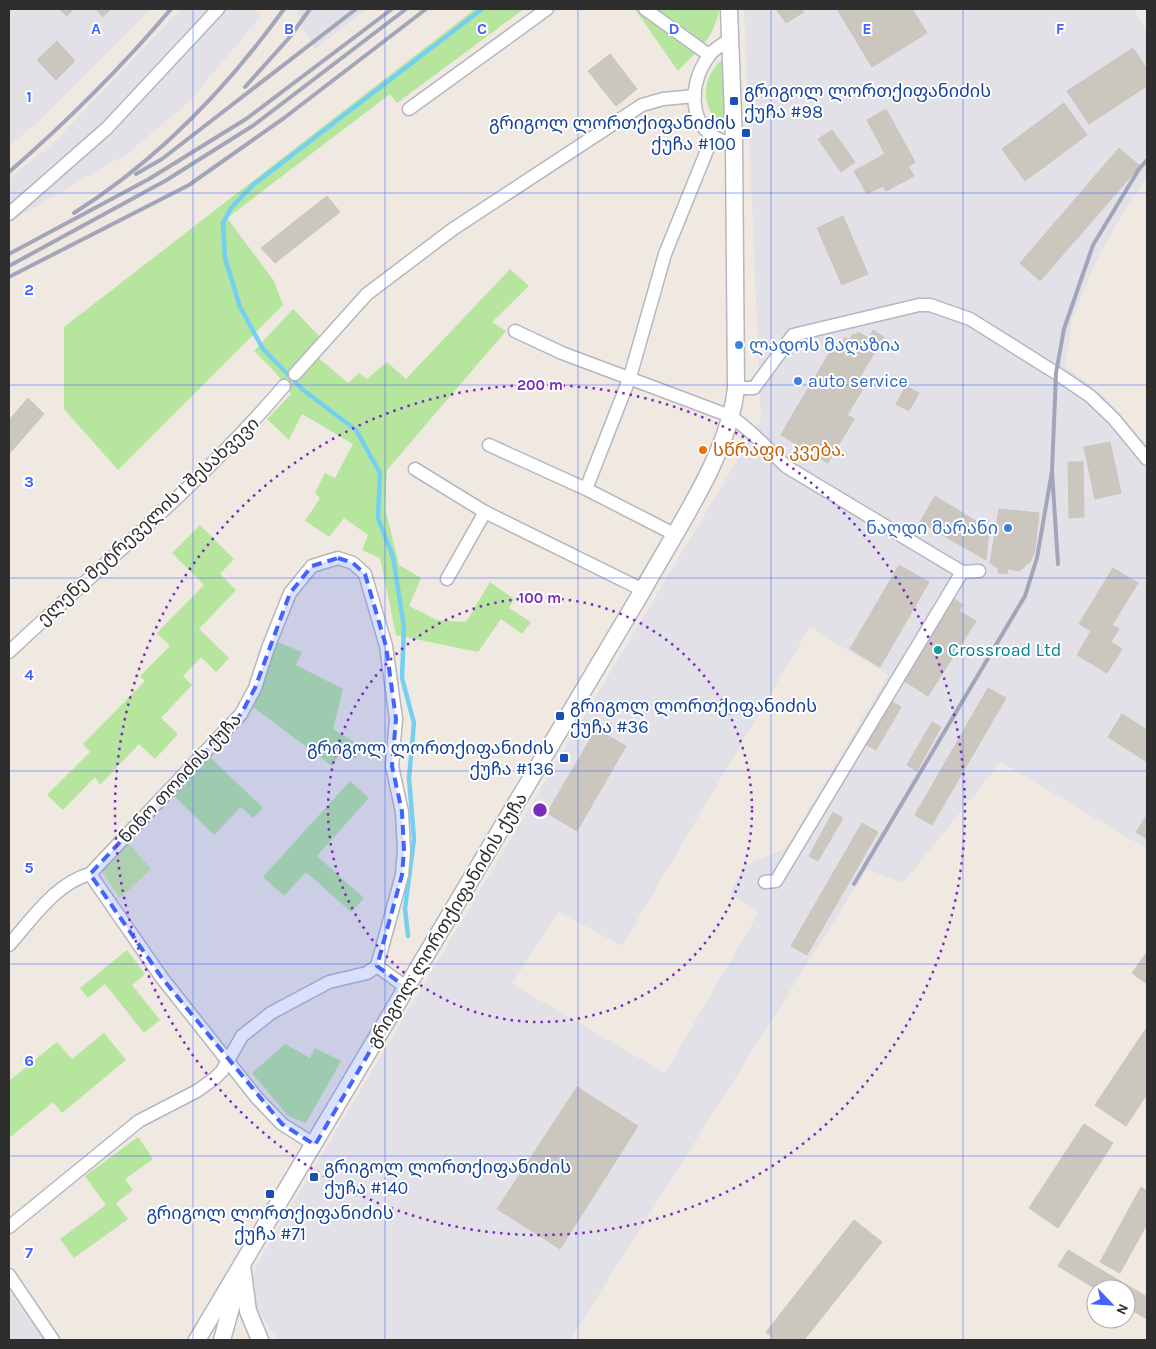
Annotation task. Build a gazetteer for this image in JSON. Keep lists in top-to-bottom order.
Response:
{
  "streets": {
    "street": ["ელენე მეტრეველის I შესახვევი", "ნინო თოიძის ქუჩა", "გრიგოლ ლორთქიფანიძის ქუჩა"]
  },
  "places": {
    "transit": [
      "გრიგოლ ლორთქიფანიძის ქუჩა #98",
      "გრიგოლ ლორთქიფანიძის ქუჩა #100",
      "გრიგოლ ლორთქიფანიძის ქუჩა #36",
      "გრიგოლ ლორთქიფანიძის ქუჩა #136",
      "გრიგოლ ლორთქიფანიძის ქუჩა #140",
      "გრიგოლ ლორთქიფანიძის ქუჩა #71"
    ],
    "other": [
      "ლადოს მაღაზია",
      "auto service",
      "სწრაფი კვება.",
      "ნაღდი მარანი",
      "Crossroad Ltd"
    ]
  },
  "north": "bottom right",
  "grid": {
    "columns": [
      "A",
      "B",
      "C",
      "D",
      "E",
      "F"
    ],
    "rows": [
      "1",
      "2",
      "3",
      "4",
      "5",
      "6",
      "7"
    ]
  },
  "rings": ["200 m", "100 m"]
}
